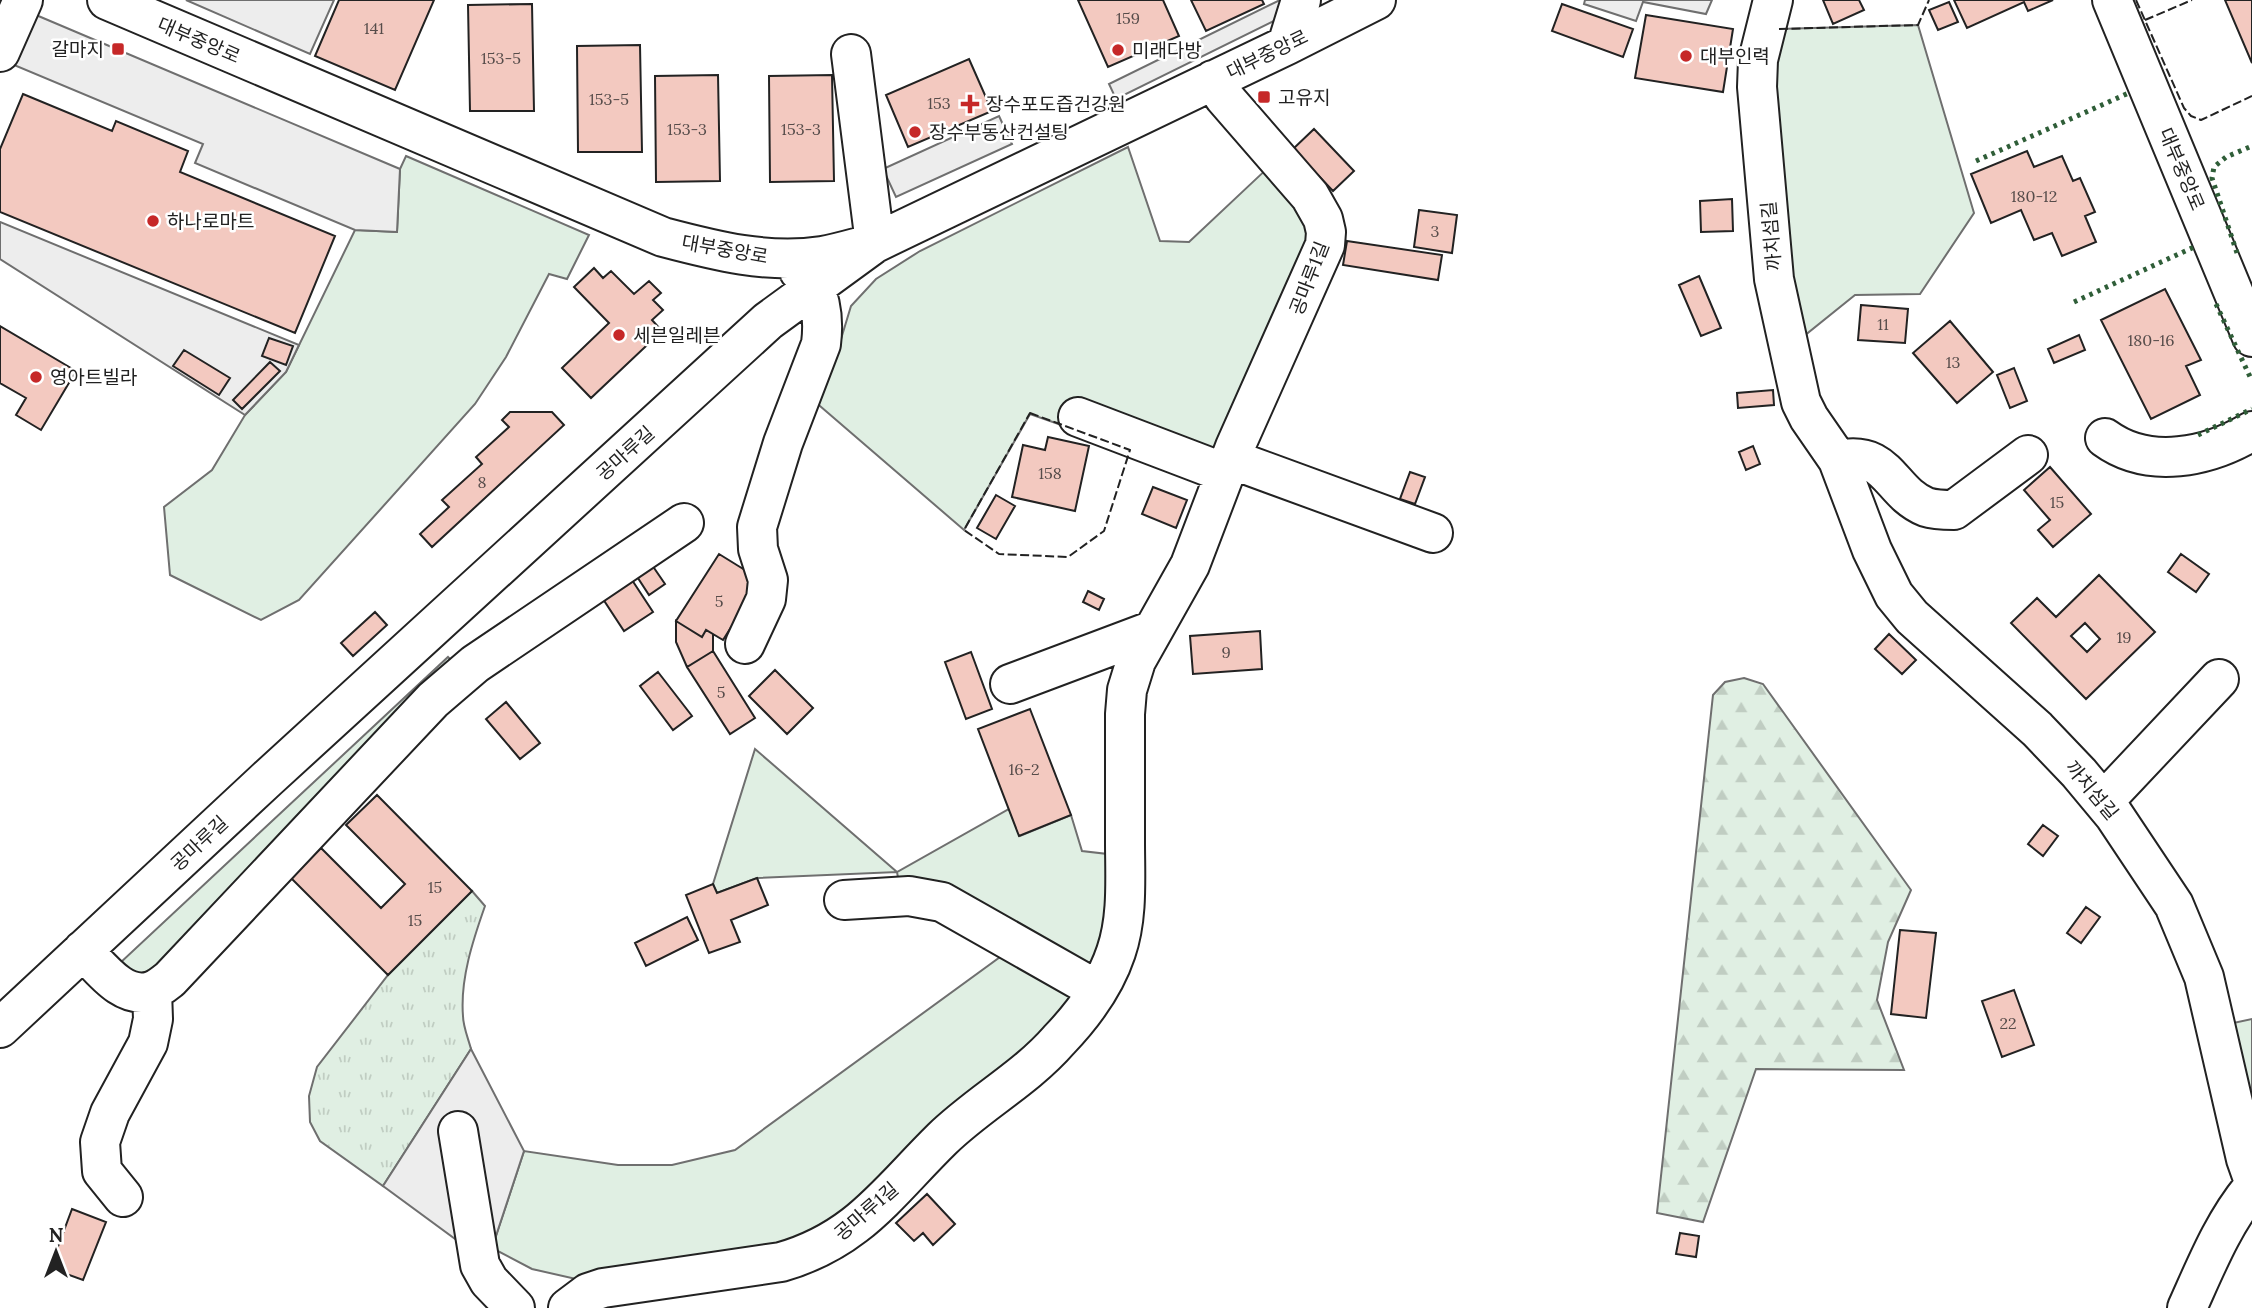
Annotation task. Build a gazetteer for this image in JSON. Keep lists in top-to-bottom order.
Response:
{
  "streets": {
    "street": [
      "대부중앙로",
      "까치섬길",
      "공마루1길",
      "공마루길"
    ]
  },
  "crossings": [
    ["대부중앙로", "공마루1길"],
    ["대부중앙로", "공마루길"]
  ],
  "places": {
    "transit": ["갈마지", "고유지"],
    "other": [
      "미래다방",
      "대부인력",
      "장수부동산컨설팅",
      "하나로마트",
      "세븐일레븐",
      "영아트빌라"
    ],
    "health": ["장수포도즙건강원"]
  },
  "house_numbers": [
    "159",
    "141",
    "153-5",
    "153-5",
    "153",
    "153-3",
    "153-3",
    "180-12",
    "3",
    "11",
    "180-16",
    "13",
    "158",
    "8",
    "15",
    "5",
    "19",
    "9",
    "5",
    "16-2",
    "15",
    "15",
    "22"
  ],
  "north": "top"
}
